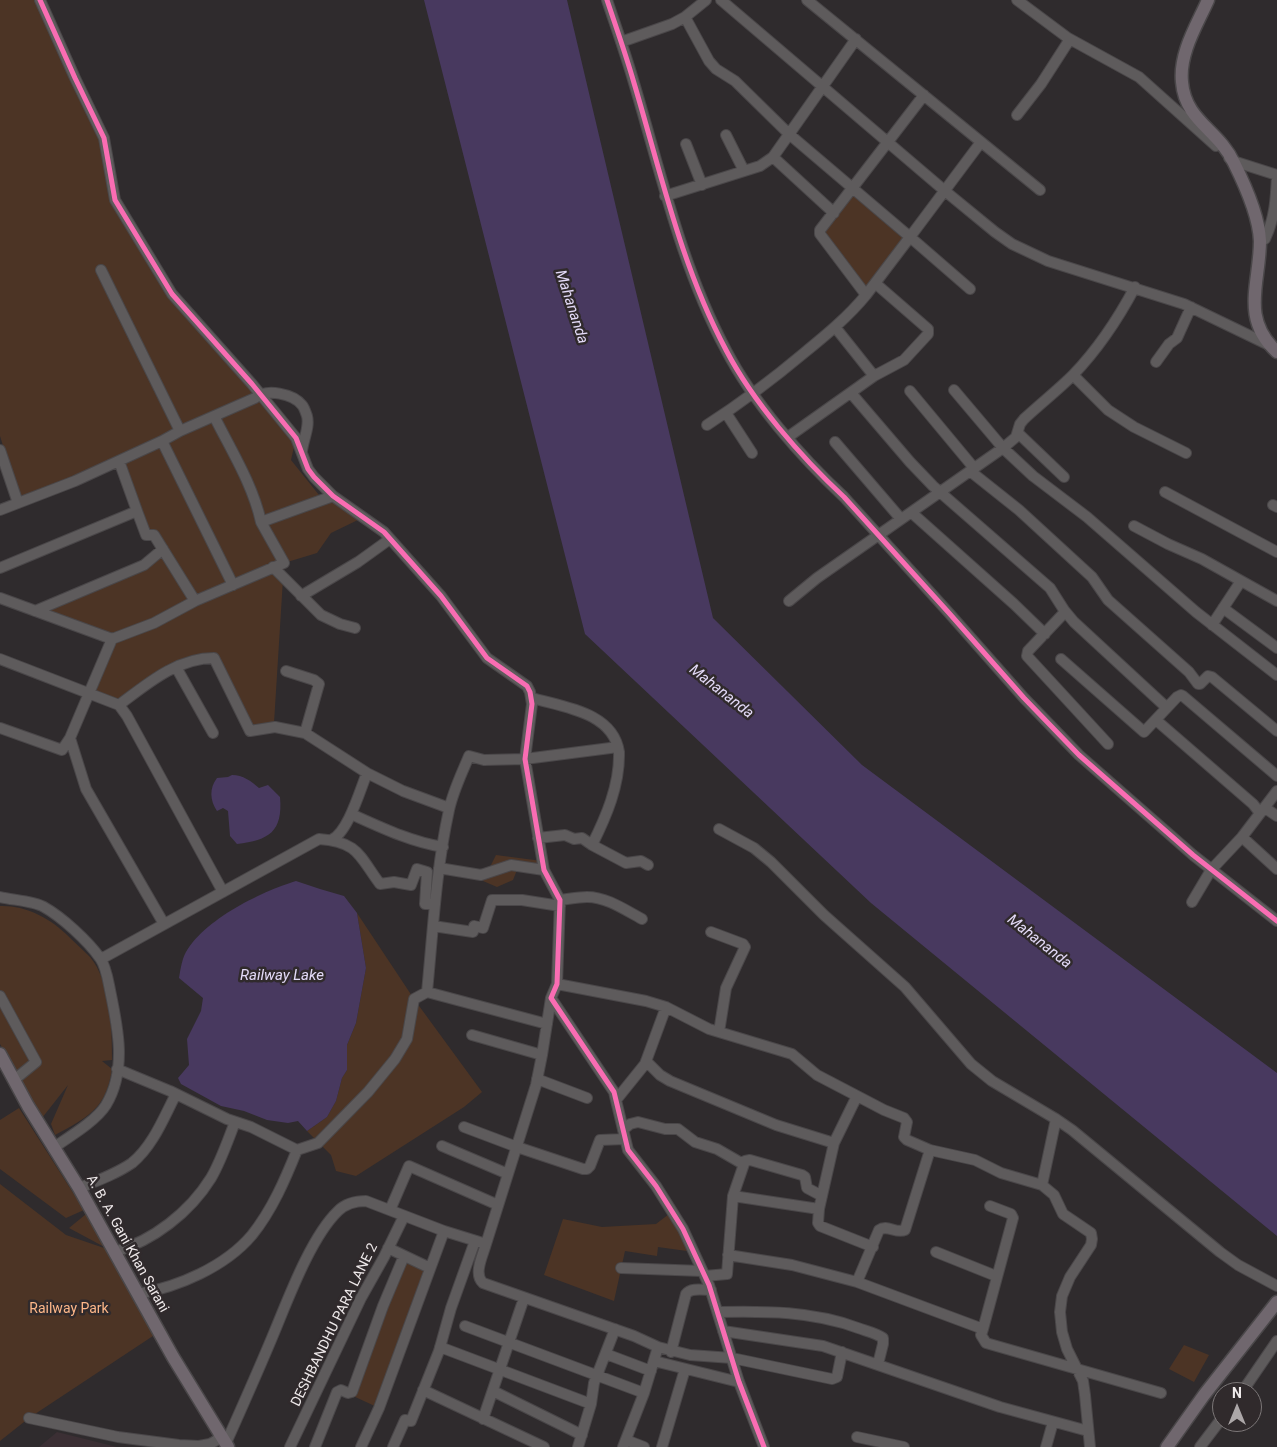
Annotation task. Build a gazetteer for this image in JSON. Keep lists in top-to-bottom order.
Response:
{
  "streets": {
    "main road": ["A. B. A. Gani Khan Sarani"],
    "street": ["DESHBANDHU PARA LANE 2"]
  },
  "water": ["Mahananda", "Railway Lake"],
  "parks": ["Railway Park"],
  "north": "top"
}
